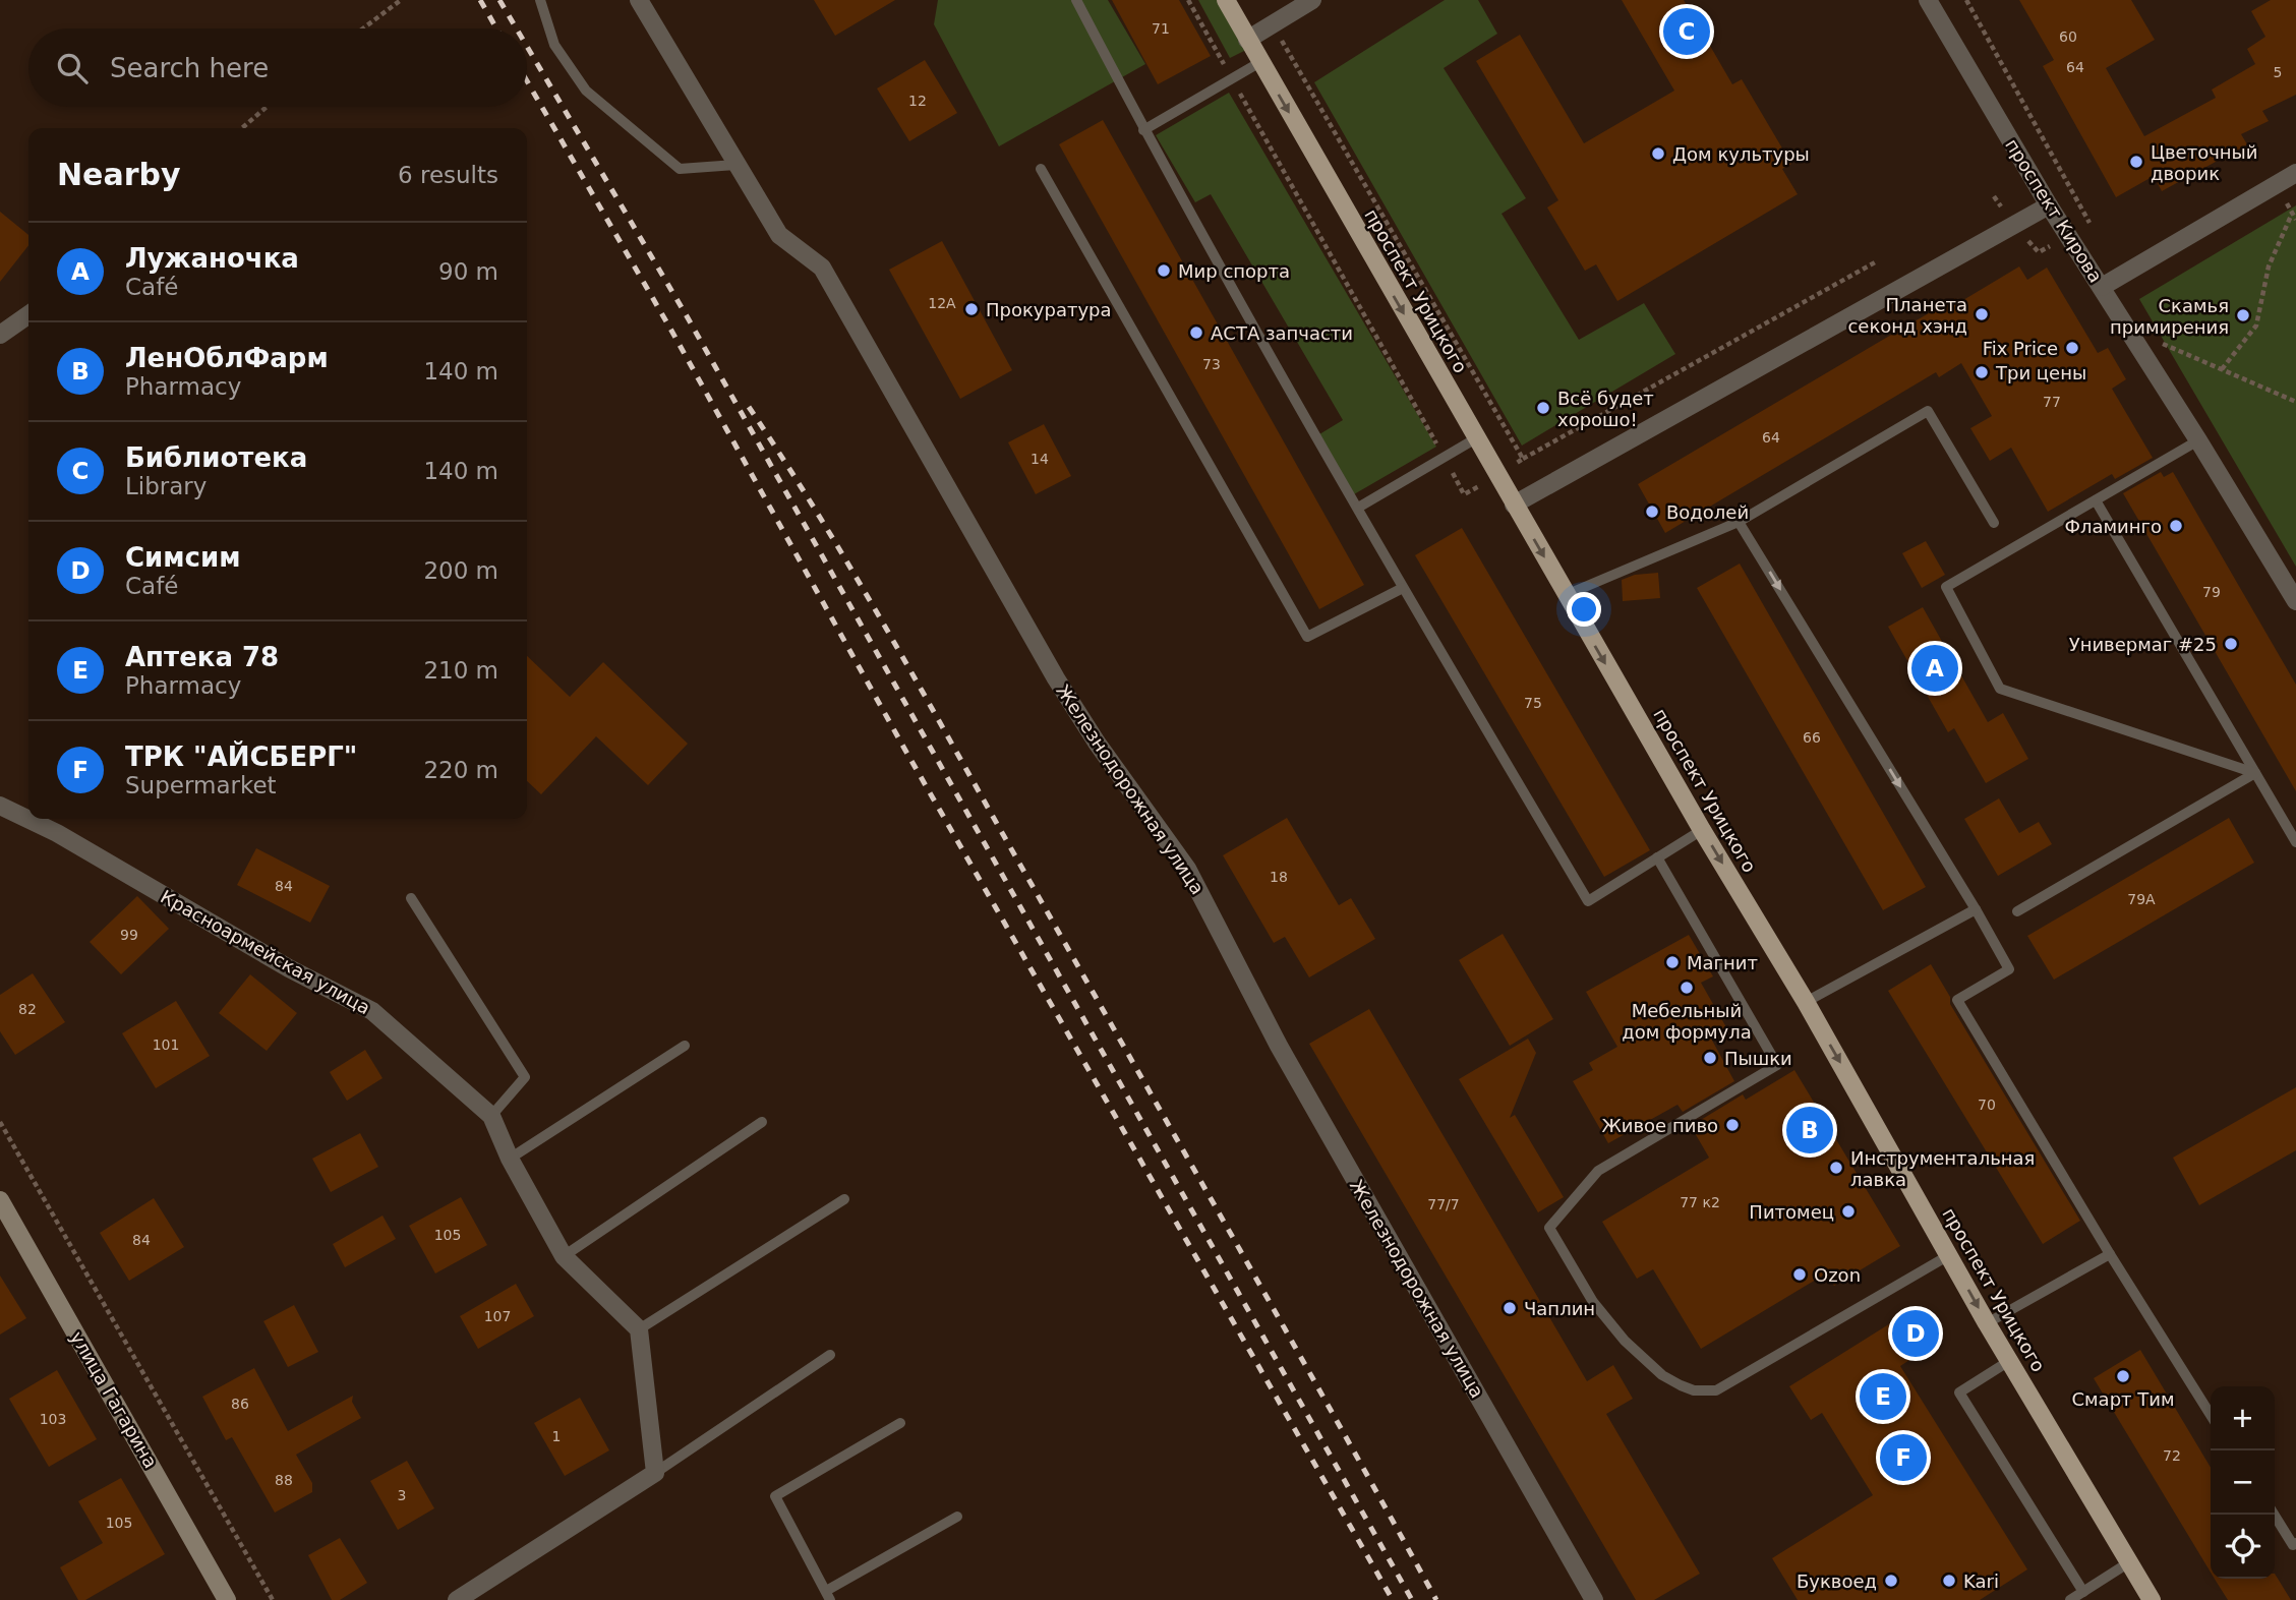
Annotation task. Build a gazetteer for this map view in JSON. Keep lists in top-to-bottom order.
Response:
{
  "streets": {
    "main road": ["проспект Урицкого"],
    "street": [
      "проспект Кирова",
      "Железнодорожная улица",
      "Красноармейская улица",
      "улица Гагарина"
    ]
  },
  "one_way": ["проспект Урицкого"],
  "places": [
    "Дом культуры",
    "Цветочный дворик",
    "Мир спорта",
    "Прокуратура",
    "Планета секонд хэнд",
    "Скамья примирения",
    "АСТА запчасти",
    "Fix Price",
    "Три цены",
    "Всё будет хорошо!",
    "Водолей",
    "Фламинго",
    "Универмаг #25",
    "Магнит",
    "Мебельный дом формула",
    "Пышки",
    "Живое пиво",
    "Инструментальная лавка",
    "Питомец",
    "Ozon",
    "Чаплин",
    "Смарт Тим",
    "Буквоед",
    "Kari"
  ],
  "house_numbers": [
    "71",
    "60",
    "64",
    "5",
    "12",
    "12А",
    "73",
    "77",
    "64",
    "14",
    "79",
    "75",
    "66",
    "18",
    "84",
    "79А",
    "99",
    "82",
    "101",
    "70",
    "77 к2",
    "77/7",
    "105",
    "84",
    "107",
    "86",
    "103",
    "1",
    "72",
    "88",
    "3",
    "105"
  ],
  "page": {
    "pins": [
      "C",
      "A",
      "B",
      "D",
      "E",
      "F"
    ],
    "search": "Search here",
    "heading": ["Nearby", "6 results"],
    "list": [
      {
        "mark": "A",
        "name": "Лужаночка",
        "note": "Café",
        "value": "90 m"
      },
      {
        "mark": "B",
        "name": "ЛенОблФарм",
        "note": "Pharmacy",
        "value": "140 m"
      },
      {
        "mark": "C",
        "name": "Библиотека",
        "note": "Library",
        "value": "140 m"
      },
      {
        "mark": "D",
        "name": "Симсим",
        "note": "Café",
        "value": "200 m"
      },
      {
        "mark": "E",
        "name": "Аптека 78",
        "note": "Pharmacy",
        "value": "210 m"
      },
      {
        "mark": "F",
        "name": "ТРК \"АЙСБЕРГ\"",
        "note": "Supermarket",
        "value": "220 m"
      }
    ],
    "map_buttons": ["+", "−"]
  }
}
